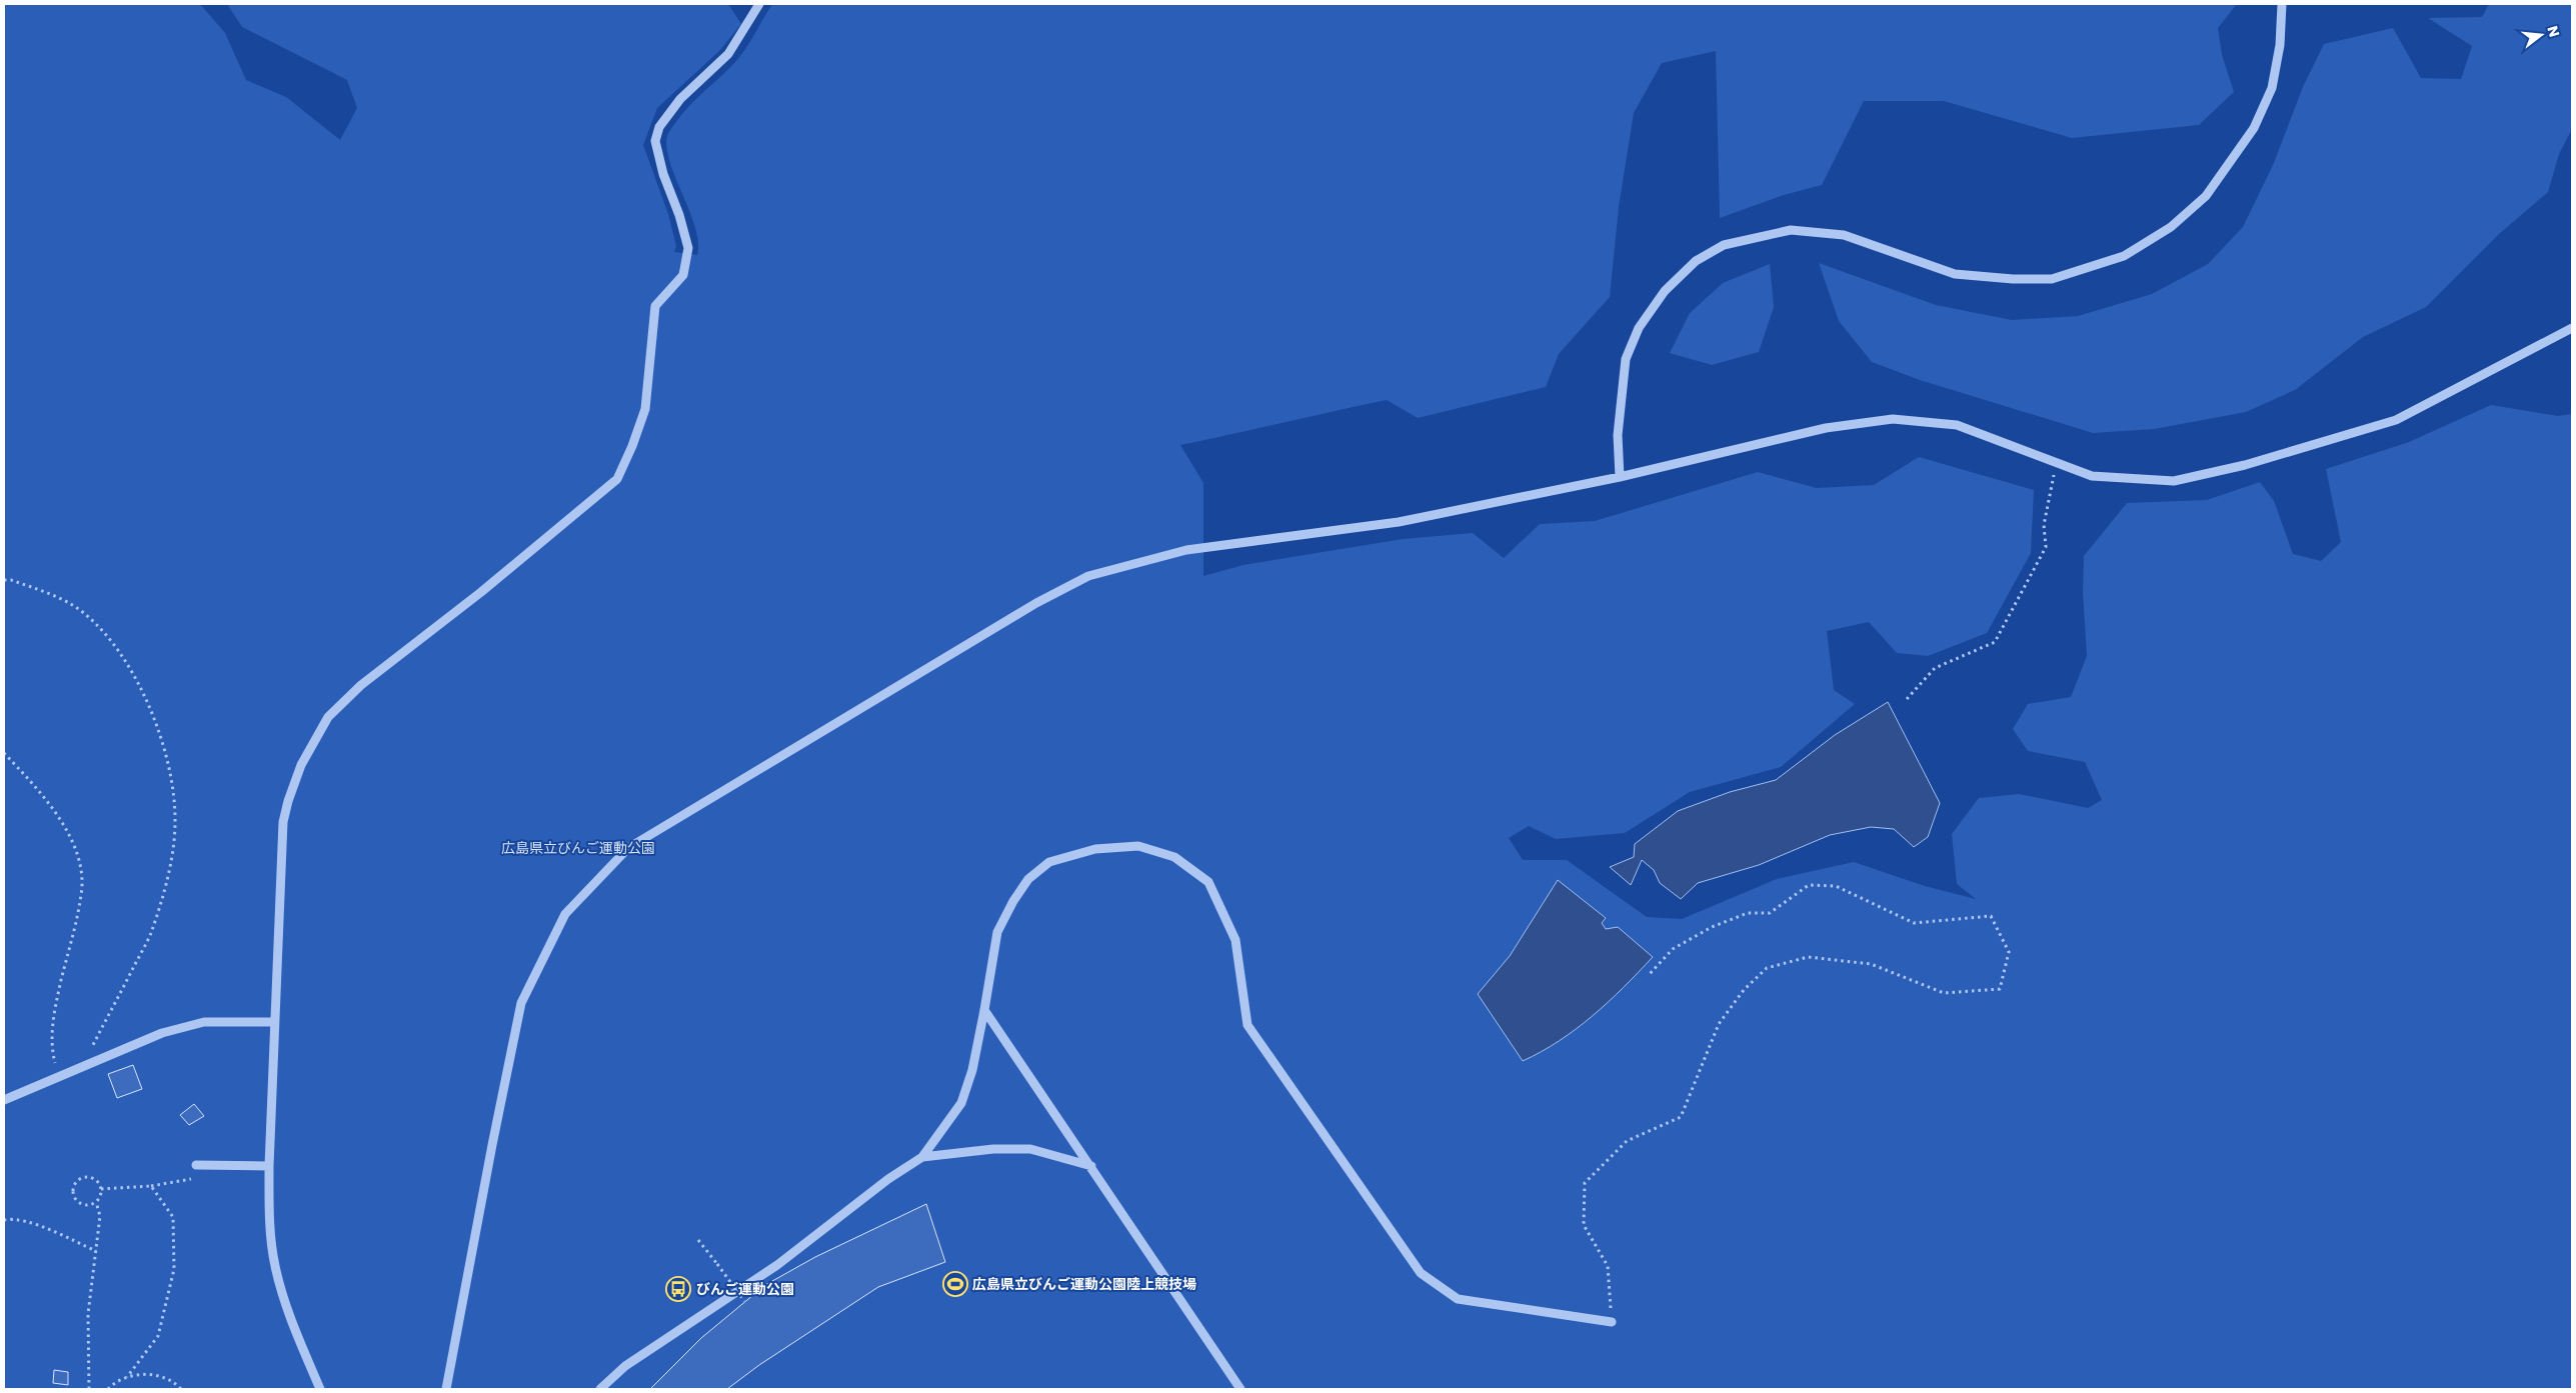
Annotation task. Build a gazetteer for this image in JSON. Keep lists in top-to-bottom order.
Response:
{
  "parks": ["広島県立びんご運動公園"],
  "places": {
    "sports": ["広島県立びんご運動公園陸上競技場"],
    "bus stop": ["びんご運動公園"]
  },
  "north": "right"
}
